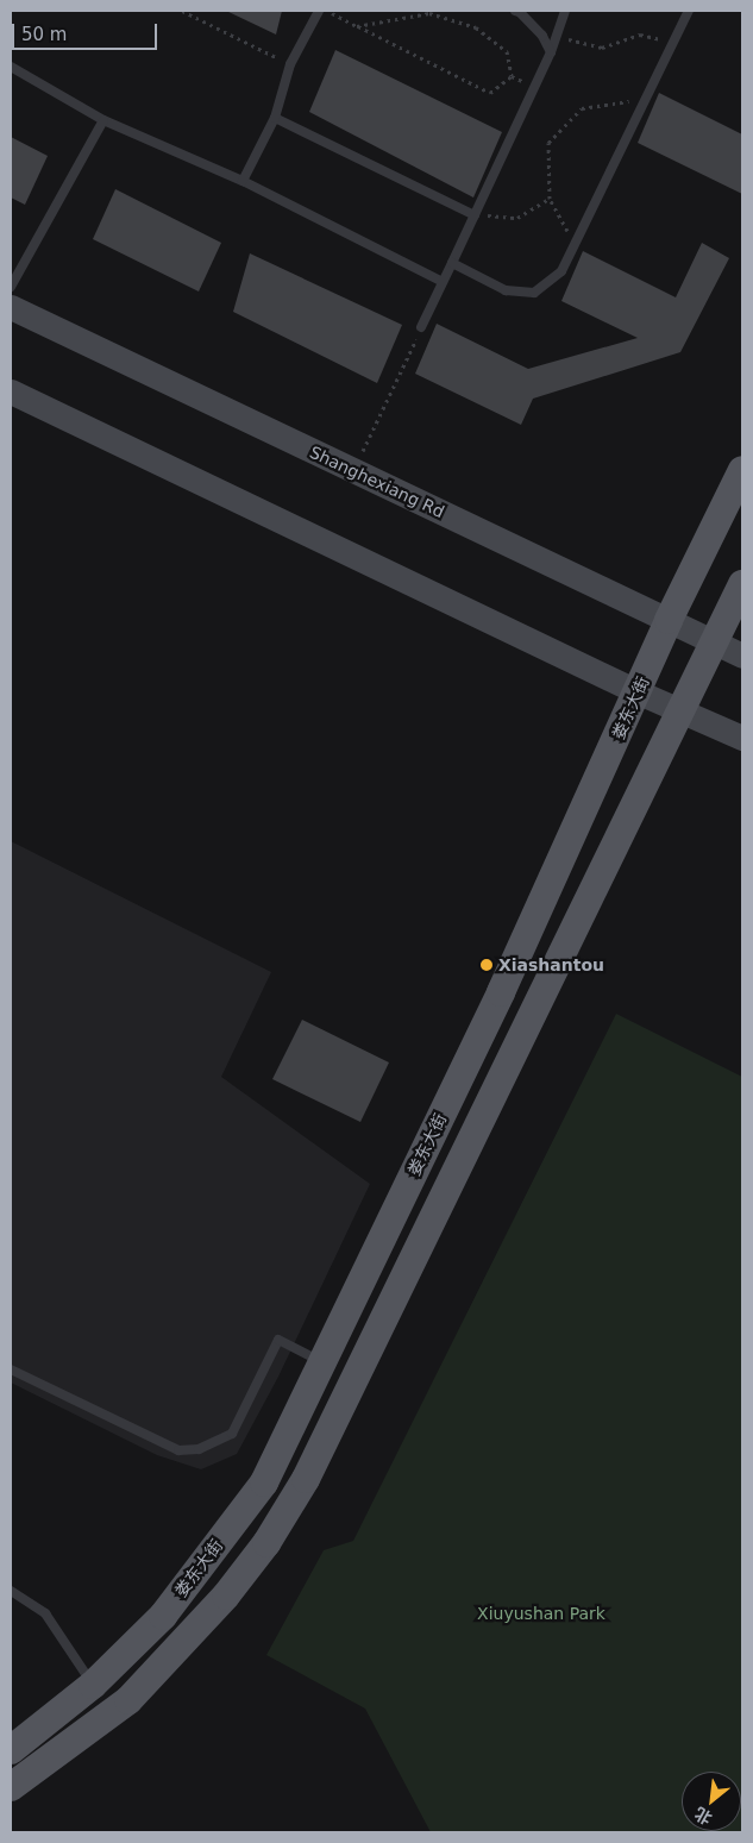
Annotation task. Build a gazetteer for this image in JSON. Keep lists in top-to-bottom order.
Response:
{
  "streets": {
    "main road": ["Shanghexiang Rd", "娄东大街"]
  },
  "crossings": [
    ["Shanghexiang Rd", "娄东大街"]
  ],
  "parks": ["Xiuyushan Park"],
  "places": ["Xiashantou"],
  "scale_bar": "50 m",
  "north": "bottom left"
}
